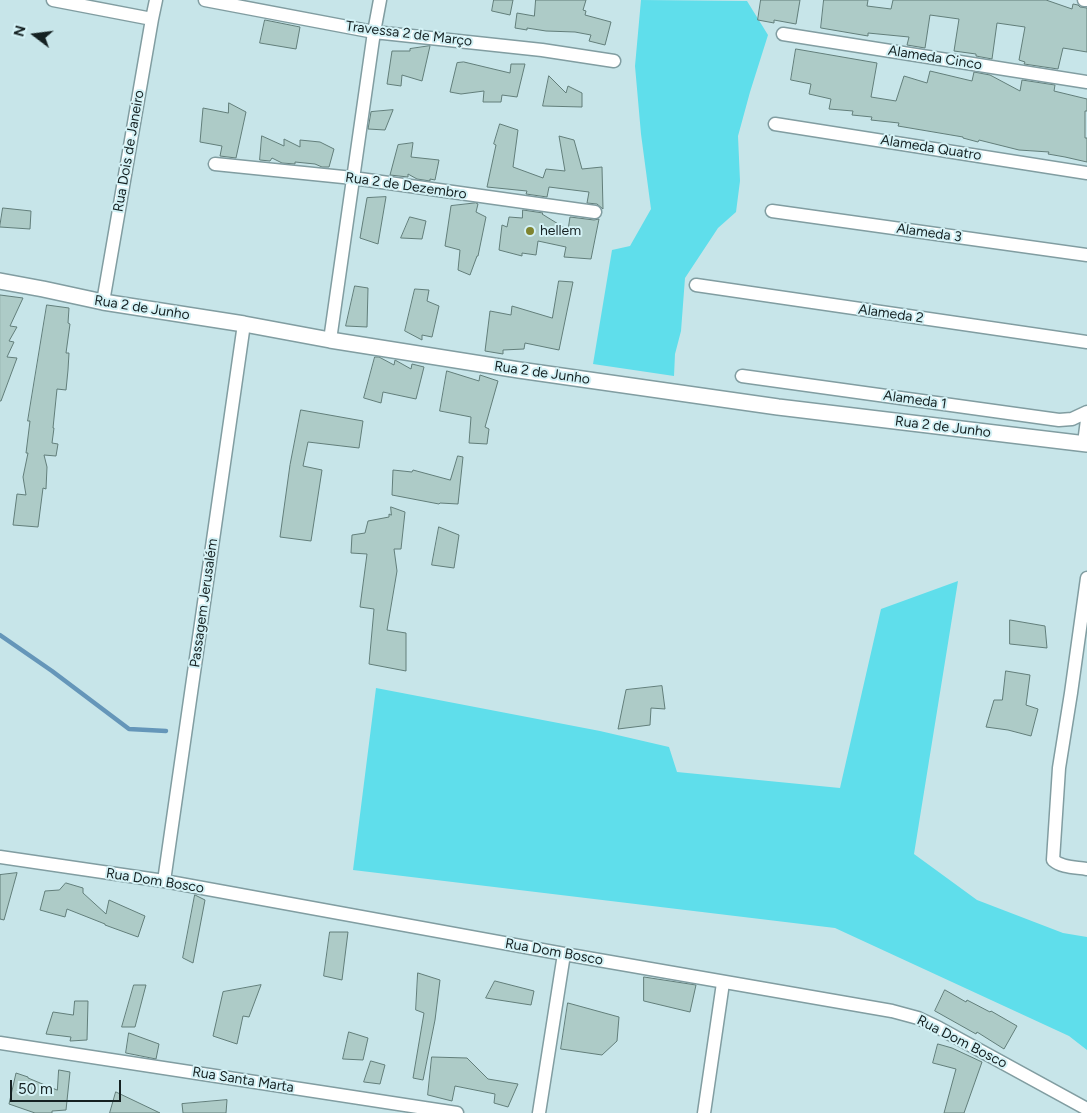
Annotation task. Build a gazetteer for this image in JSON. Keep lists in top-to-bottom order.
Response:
{
  "streets": {
    "street": [
      "Travessa 2 de Março",
      "Alameda Cinco",
      "Alameda Quatro",
      "Rua Dois de Janeiro",
      "Rua 2 de Dezembro",
      "Alameda 3",
      "Rua 2 de Junho",
      "Alameda 2",
      "Alameda 1",
      "Passagem Jerusalém",
      "Rua Dom Bosco",
      "Rua Santa Marta"
    ]
  },
  "crossings": [
    ["Rua Dois de Janeiro", "Rua 2 de Junho"],
    ["Rua 2 de Junho", "Passagem Jerusalém"],
    ["Passagem Jerusalém", "Rua Dom Bosco"]
  ],
  "places": ["hellem"],
  "scale_bar": "50 m",
  "north": "left"
}
